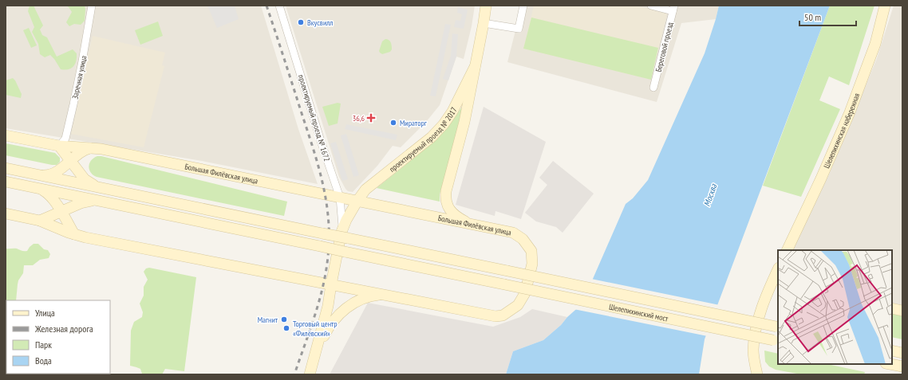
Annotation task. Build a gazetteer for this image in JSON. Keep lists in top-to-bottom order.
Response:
{
  "streets": {
    "street": [
      "Береговой проезд",
      "Заречная улица",
      "проектируемый проезд № 1672",
      "Шелепихинская набережная",
      "проектируемый проезд № 2017",
      "Большая Филёвская улица",
      "Шелепихинский мост"
    ]
  },
  "crossings": [
    ["Заречная улица", "Большая Филёвская улица"],
    ["проектируемый проезд № 1672", "проектируемый проезд № 2017"],
    ["проектируемый проезд № 1672", "Большая Филёвская улица"],
    ["проектируемый проезд № 1672", "Шелепихинский мост"],
    ["проектируемый проезд № 2017", "Большая Филёвская улица"],
    ["проектируемый проезд № 2017", "Шелепихинский мост"]
  ],
  "water": ["Москва"],
  "places": {
    "other": [
      "Вкусвилл",
      "Мираторг",
      "Магнит",
      "Торговый центр «Филёвский»"
    ],
    "health": ["36,6"]
  },
  "legend": [
    "Улица",
    "Железная дорога",
    "Парк",
    "Вода"
  ],
  "scale_bar": "50 m"
}
